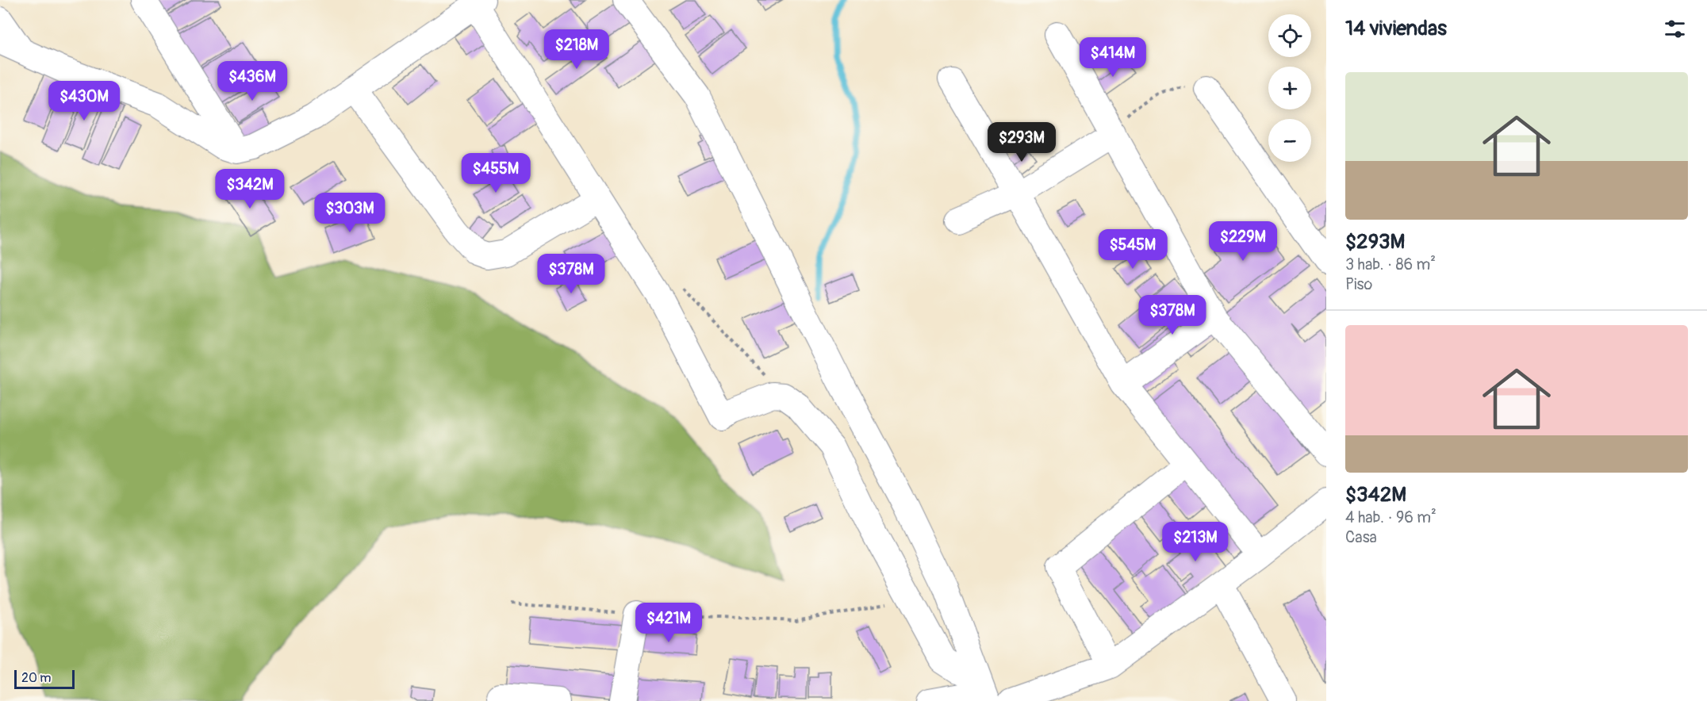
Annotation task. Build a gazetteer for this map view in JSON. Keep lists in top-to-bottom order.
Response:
{
  "scale_bar": "20 m",
  "page": {
    "heading": "14 viviendas",
    "map_buttons": ["+", "−"],
    "price": [
      "$218M",
      "$414M",
      "$436M",
      "$430M",
      "$293M",
      "$455M",
      "$342M",
      "$303M",
      "$229M",
      "$545M",
      "$378M",
      "$378M",
      "$213M",
      "$421M"
    ],
    "list": [
      {
        "name": "$293M",
        "note": "3 hab. · 86 m² · Piso"
      },
      {
        "name": "$342M",
        "note": "4 hab. · 96 m² · Casa"
      }
    ],
    "scale": "20 m"
  }
}
